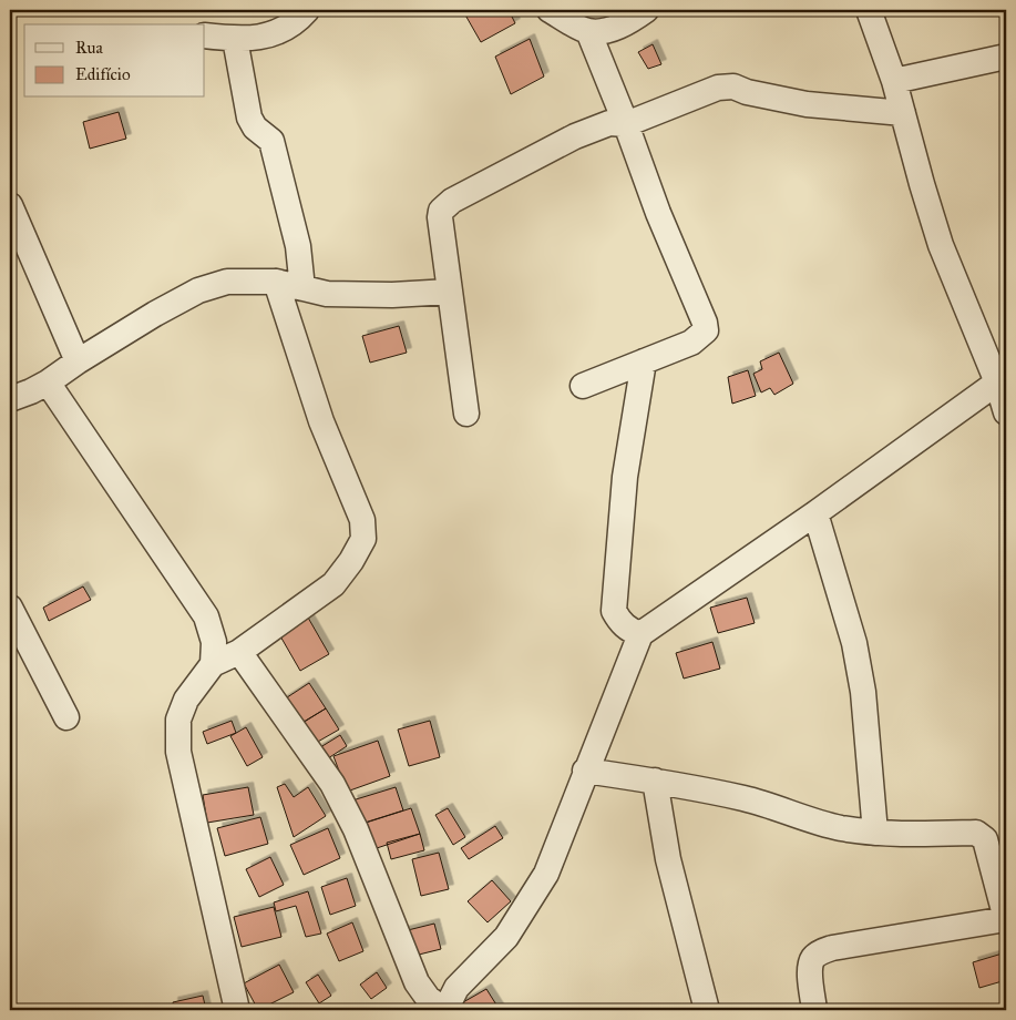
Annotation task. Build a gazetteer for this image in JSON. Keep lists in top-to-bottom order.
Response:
{
  "legend": ["Rua", "Edifício"]
}
